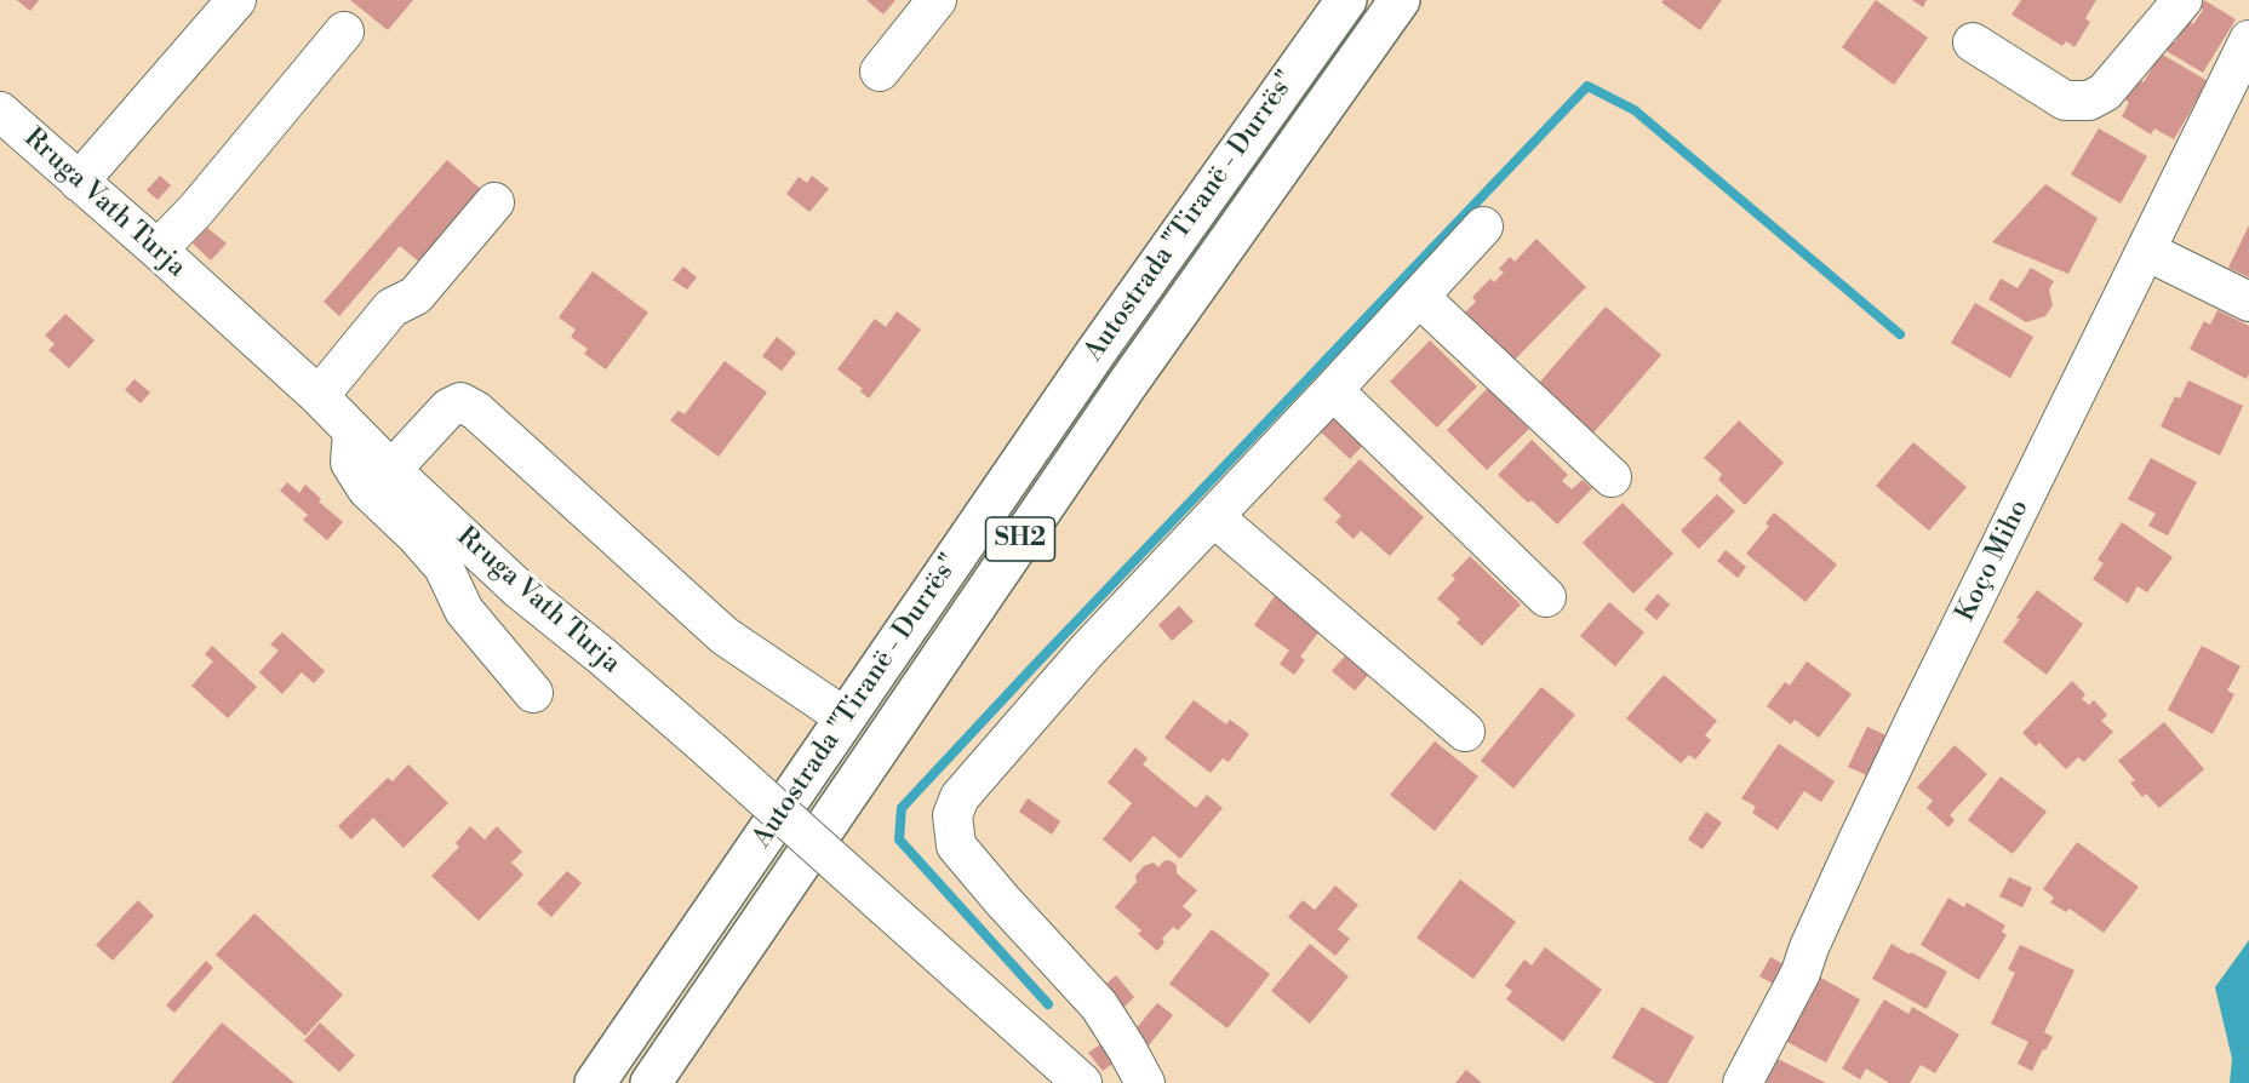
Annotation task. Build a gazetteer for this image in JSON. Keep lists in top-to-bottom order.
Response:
{
  "streets": {
    "highway": ["Autostrada \"Tiranë - Durrës\"", "SH2"],
    "street": ["Rruga Vath Turja", "Koço Miho"]
  }
}
